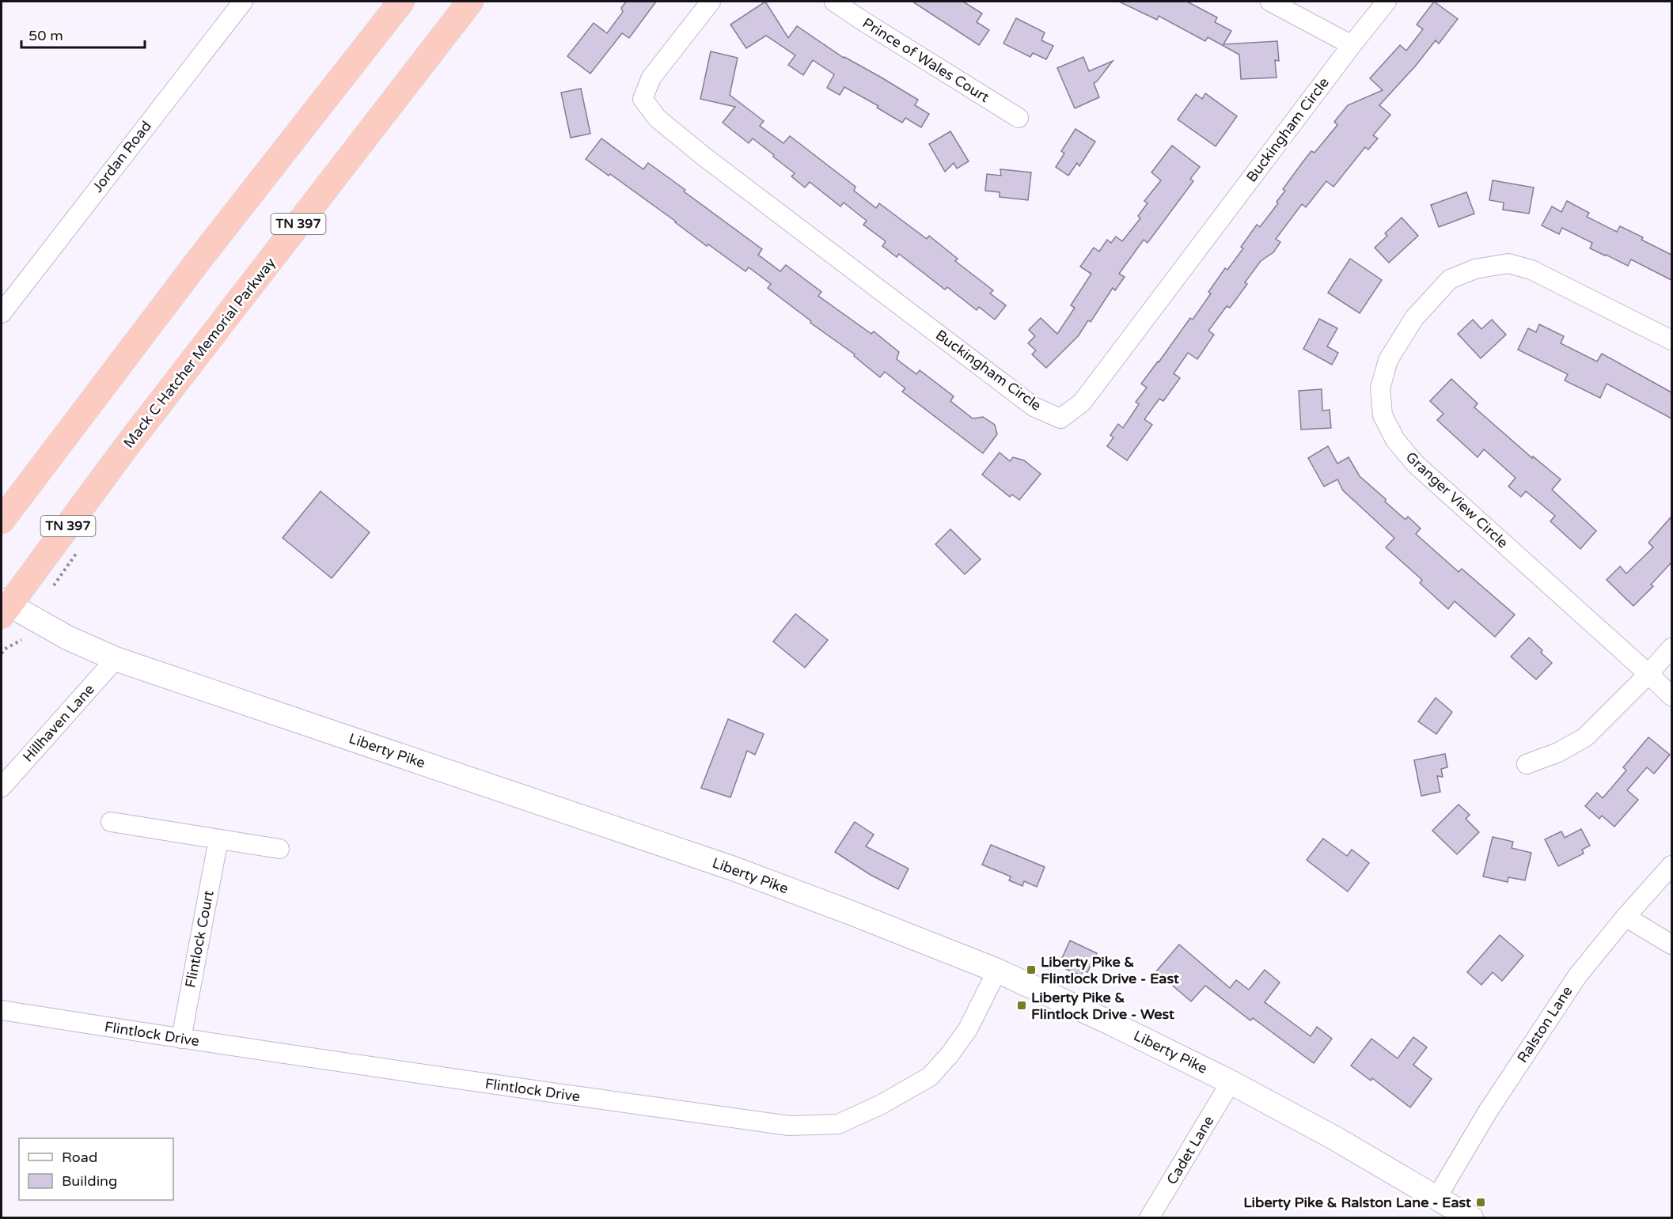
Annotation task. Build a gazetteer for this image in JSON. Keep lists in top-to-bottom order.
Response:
{
  "streets": {
    "highway": ["TN 397", "Mack C Hatcher Memorial Parkway"],
    "street": [
      "Prince of Wales Court",
      "Buckingham Circle",
      "Jordan Road",
      "Granger View Circle",
      "Hillhaven Lane",
      "Liberty Pike",
      "Flintlock Court",
      "Ralston Lane",
      "Flintlock Drive",
      "Cadet Lane"
    ]
  },
  "crossings": [
    ["Mack C Hatcher Memorial Parkway", "Liberty Pike"],
    ["Hillhaven Lane", "Liberty Pike"],
    ["Liberty Pike", "Ralston Lane"],
    ["Liberty Pike", "Flintlock Drive"],
    ["Liberty Pike", "Cadet Lane"],
    ["Flintlock Court", "Flintlock Drive"]
  ],
  "places": {
    "transit": ["Liberty Pike & Flintlock Drive - East", "Liberty Pike & Flintlock Drive - West", "Liberty Pike & Ralston Lane - East"]
  },
  "legend": ["Road", "Building"],
  "scale_bar": "50 m"
}
